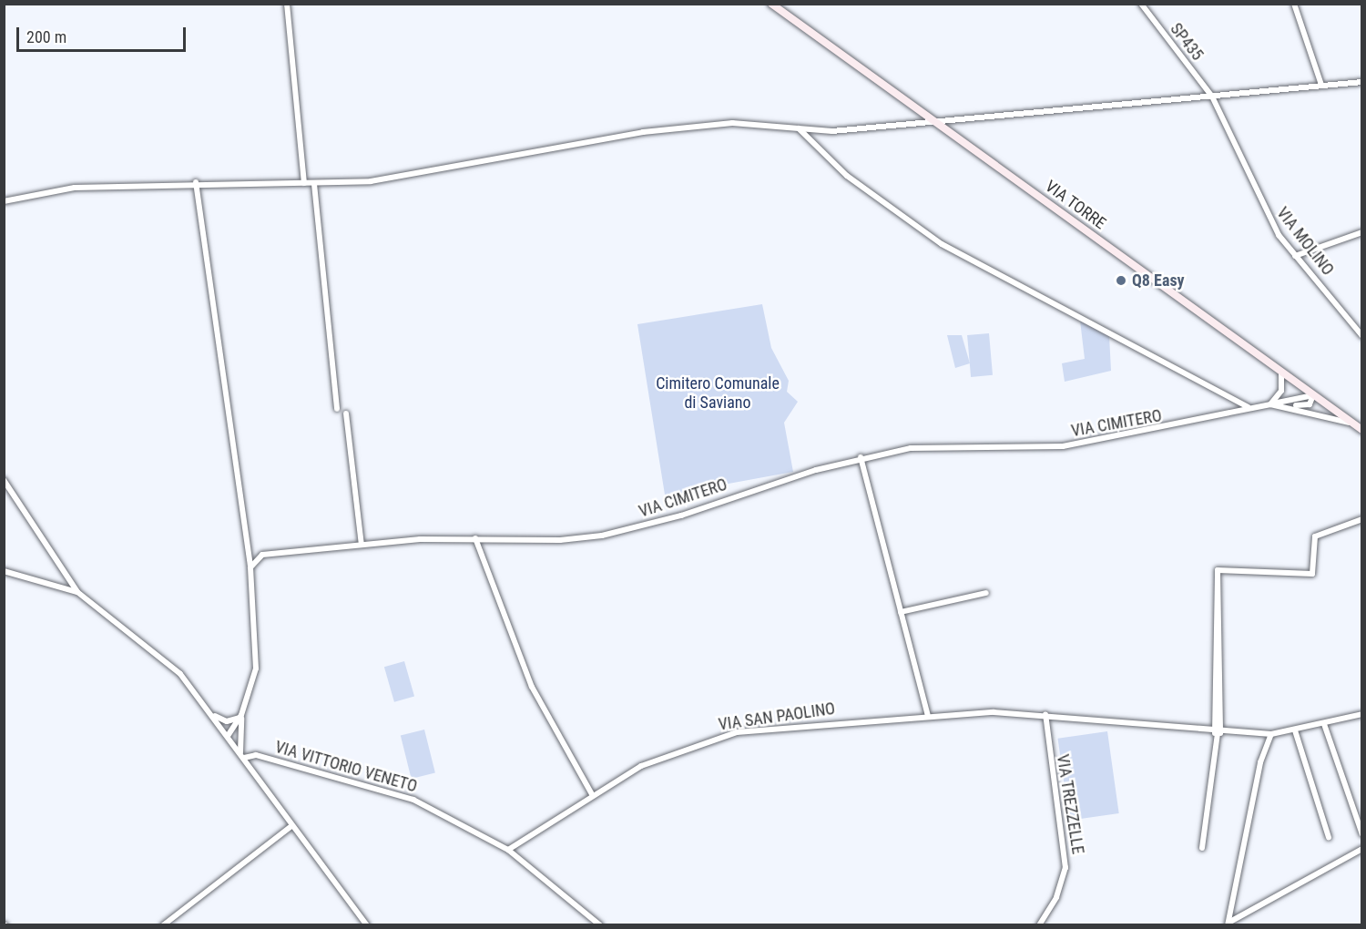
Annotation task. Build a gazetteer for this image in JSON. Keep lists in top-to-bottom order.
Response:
{
  "streets": {
    "main road": ["VIA TORRE"],
    "street": [
      "SP435",
      "VIA MOLINO",
      "VIA CIMITERO",
      "VIA SAN PAOLINO",
      "VIA VITTORIO VENETO",
      "VIA TREZZELLE"
    ]
  },
  "crossings": [
    ["SP435", "VIA MOLINO"],
    ["VIA TORRE", "VIA CIMITERO"],
    ["VIA SAN PAOLINO", "VIA VITTORIO VENETO"],
    ["VIA SAN PAOLINO", "VIA TREZZELLE"]
  ],
  "parks": ["Cimitero Comunale di Saviano"],
  "places": ["Q8 Easy"],
  "scale_bar": "200 m"
}
